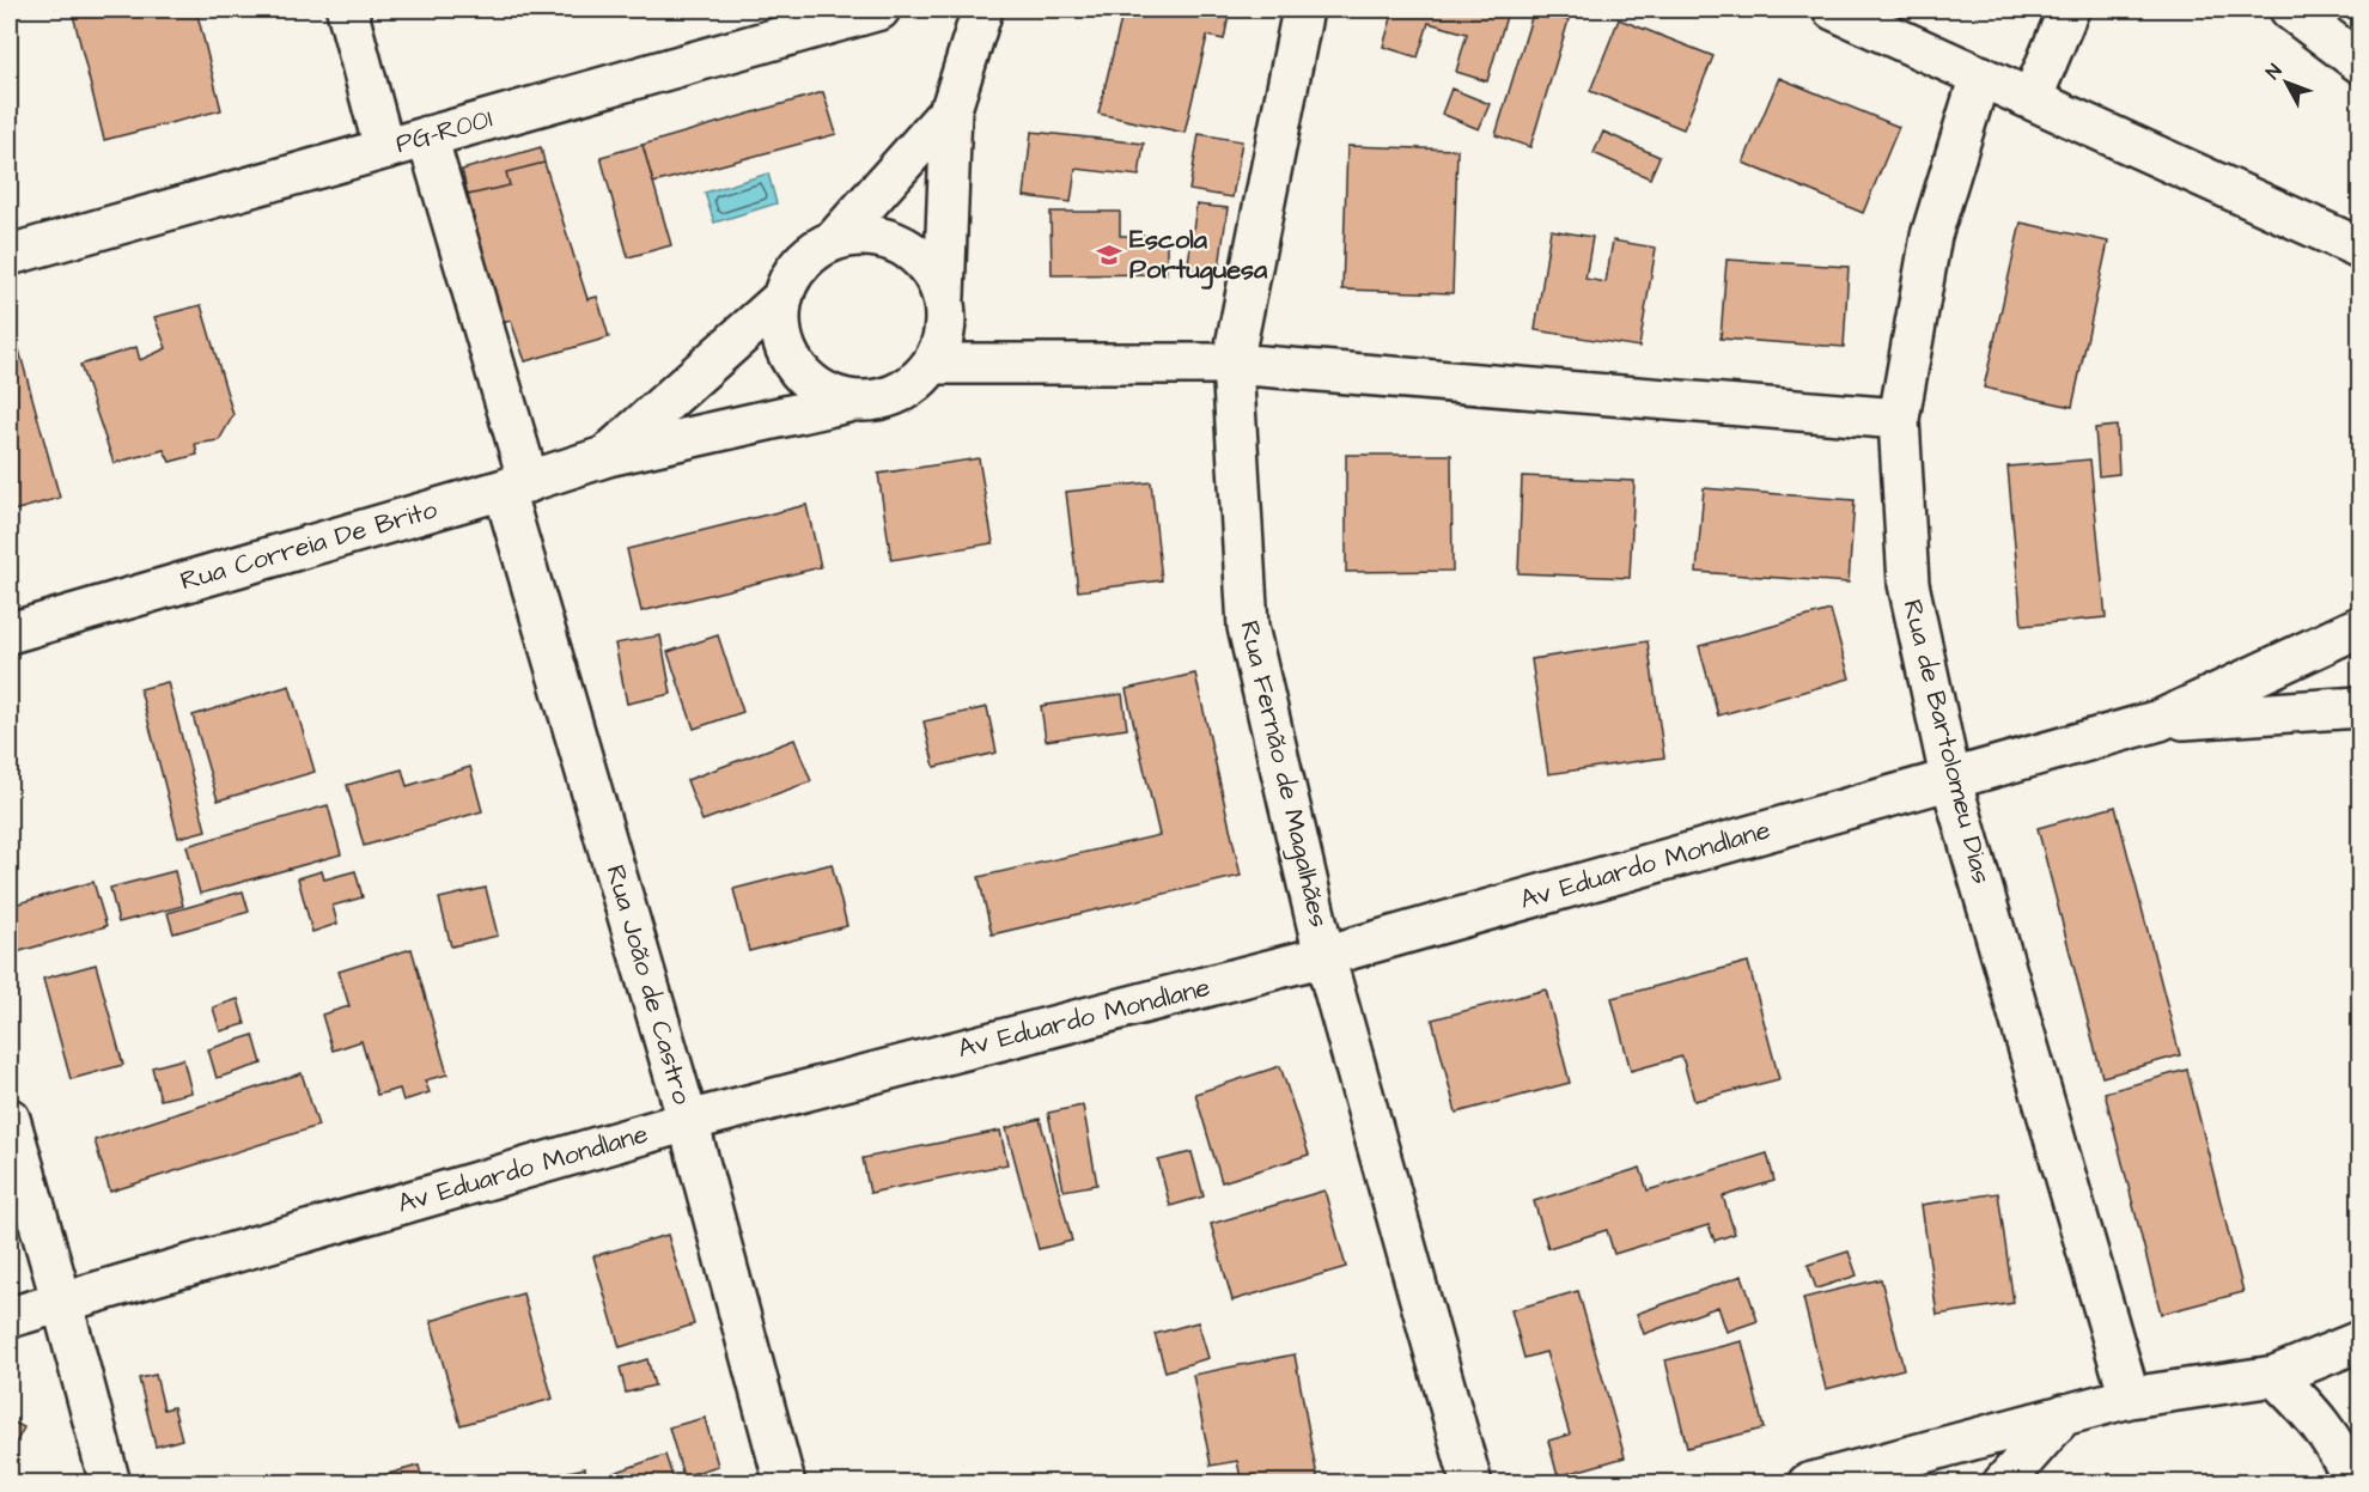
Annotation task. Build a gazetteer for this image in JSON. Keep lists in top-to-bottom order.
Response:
{
  "streets": {
    "street": [
      "PG-R001",
      "Rua Correia De Brito",
      "Rua de Bartolomeu Dias",
      "Rua Fernão de Magalhães",
      "Av Eduardo Mondlane",
      "Rua João de Castro"
    ]
  },
  "crossings": [
    ["PG-R001", "Rua João de Castro"],
    ["Rua Correia De Brito", "Rua João de Castro"],
    ["Rua de Bartolomeu Dias", "Av Eduardo Mondlane"],
    ["Rua Fernão de Magalhães", "Av Eduardo Mondlane"],
    ["Av Eduardo Mondlane", "Rua João de Castro"]
  ],
  "places": {
    "school or university": ["Escola Portuguesa"]
  },
  "north": "top left"
}
